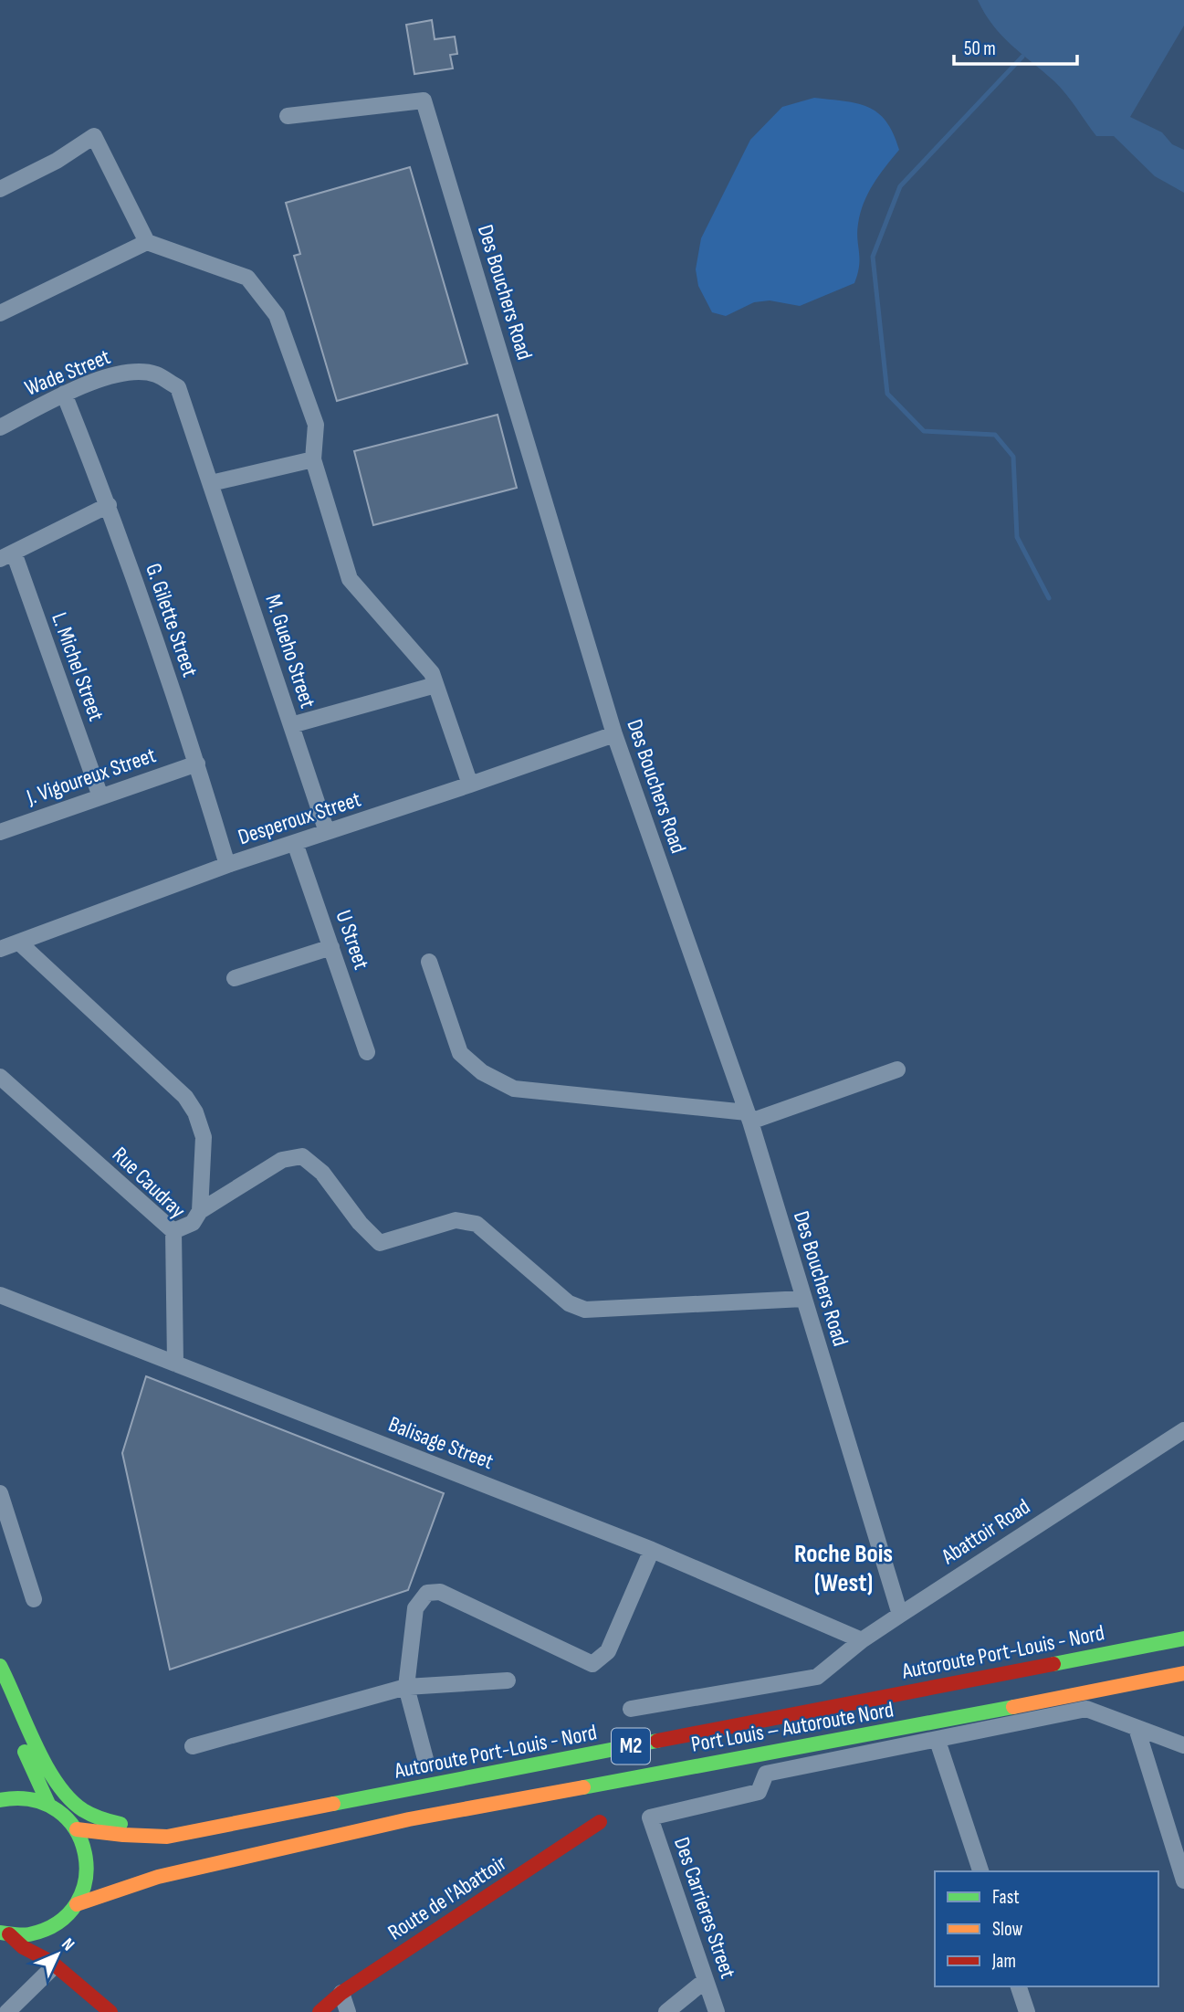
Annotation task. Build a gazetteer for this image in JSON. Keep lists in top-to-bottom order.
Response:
{
  "streets": {
    "main road": [
      "Autoroute Port-Louis - Nord",
      "Port Louis – Autoroute Nord",
      "M2",
      "Route de l'Abattoir"
    ],
    "street": [
      "Des Bouchers Road",
      "Wade Street",
      "G. Gilette Street",
      "M. Gueho Street",
      "L. Michel Street",
      "J. Vigoureux Street",
      "Desperoux Street",
      "U Street",
      "Rue Caudray",
      "Balisage Street",
      "Abattoir Road",
      "Des Carrieres Street"
    ]
  },
  "crossings": [
    ["Des Bouchers Road", "Desperoux Street"],
    ["Des Bouchers Road", "Abattoir Road"],
    ["Wade Street", "G. Gilette Street"],
    ["Wade Street", "M. Gueho Street"],
    ["G. Gilette Street", "J. Vigoureux Street"],
    ["G. Gilette Street", "Desperoux Street"],
    ["M. Gueho Street", "Desperoux Street"],
    ["L. Michel Street", "J. Vigoureux Street"],
    ["Desperoux Street", "U Street"],
    ["Rue Caudray", "Balisage Street"],
    ["Balisage Street", "Abattoir Road"],
    ["Port Louis – Autoroute Nord", "M2"]
  ],
  "districts": ["Roche Bois (West)"],
  "legend": ["Fast", "Slow", "Jam"],
  "scale_bar": "50 m",
  "north": "top right"
}
